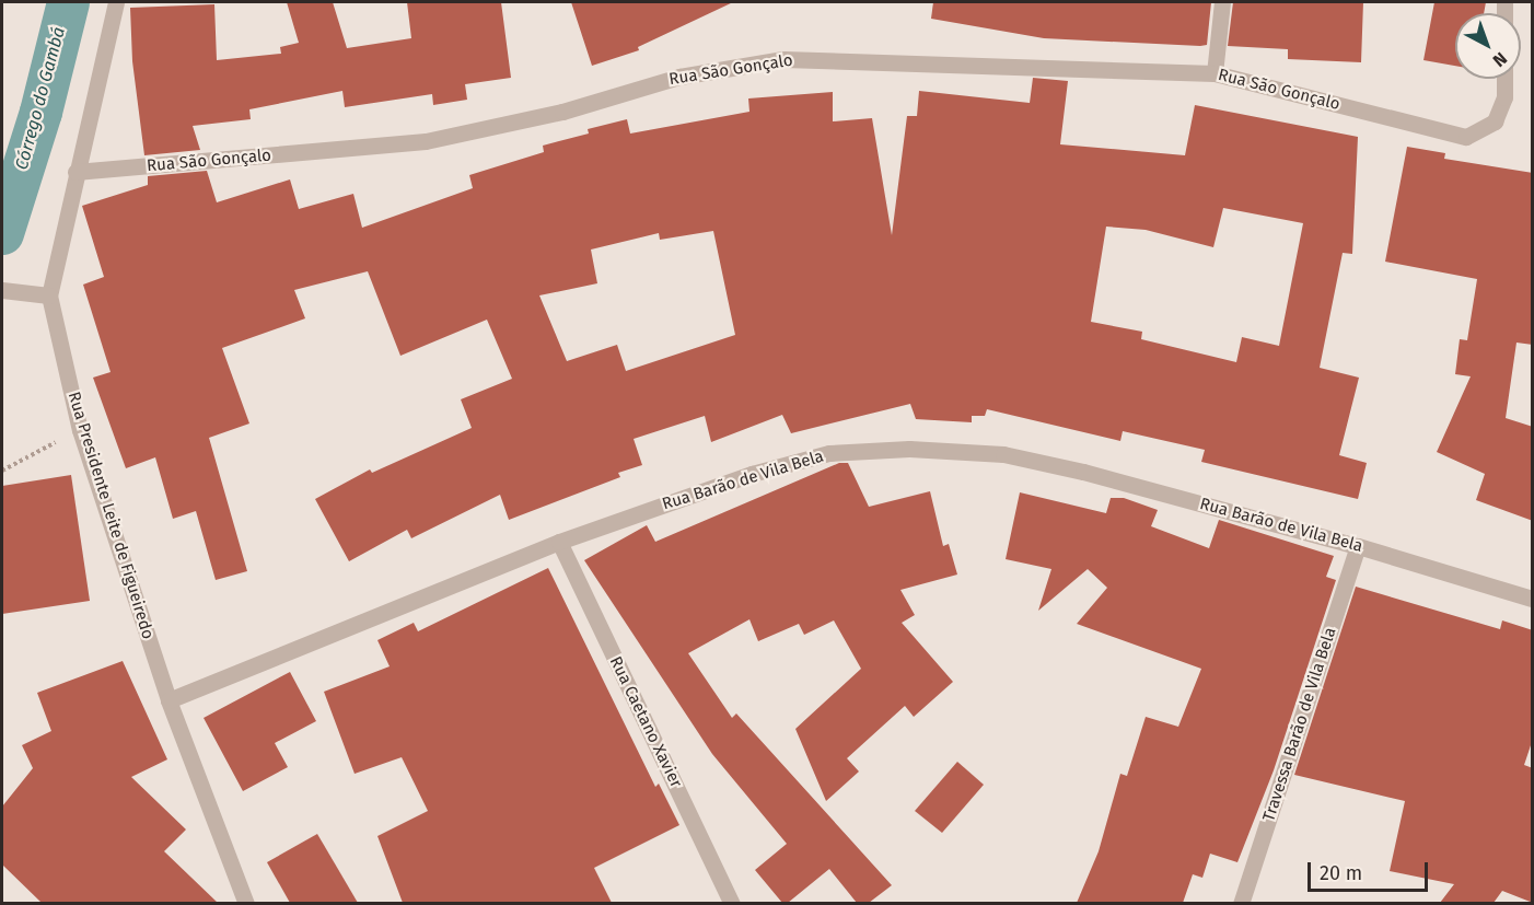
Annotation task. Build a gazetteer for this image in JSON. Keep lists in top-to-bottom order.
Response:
{
  "streets": {
    "street": [
      "Rua São Gonçalo",
      "Rua Barão de Vila Bela",
      "Rua Presidente Leite de Figueiredo",
      "Rua Caetano Xavier",
      "Travessa Barão de Vila Bela"
    ]
  },
  "crossings": [
    ["Rua São Gonçalo", "Rua Presidente Leite de Figueiredo"],
    ["Rua Barão de Vila Bela", "Rua Presidente Leite de Figueiredo"],
    ["Rua Barão de Vila Bela", "Rua Caetano Xavier"],
    ["Rua Barão de Vila Bela", "Travessa Barão de Vila Bela"]
  ],
  "water": ["Córrego do Gambá"],
  "scale_bar": "20 m",
  "north": "bottom right"
}
